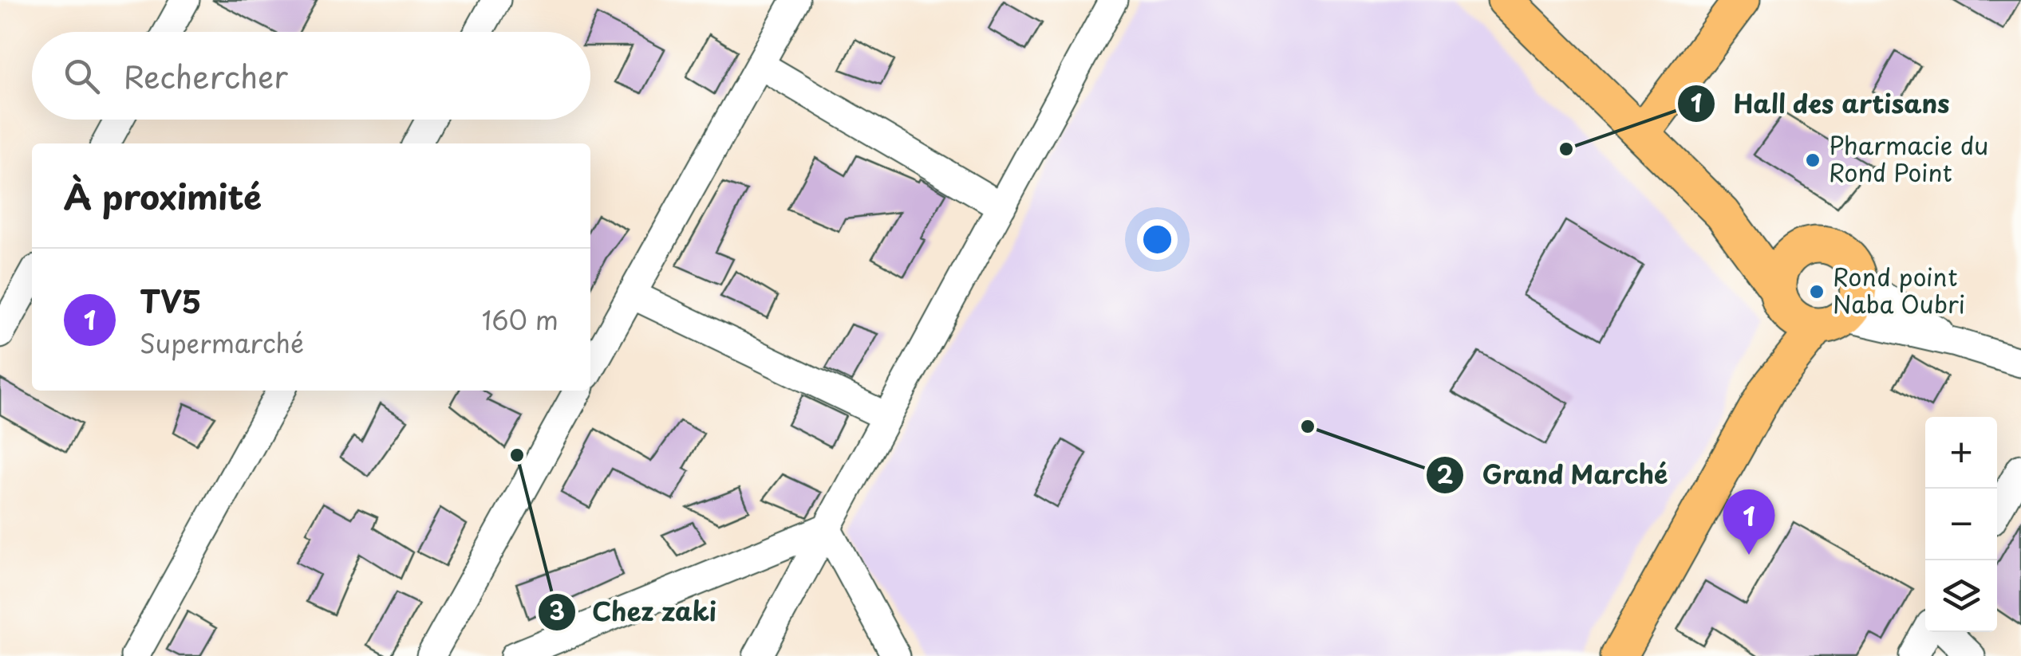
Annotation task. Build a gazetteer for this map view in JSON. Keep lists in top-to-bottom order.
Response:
{
  "places": [
    "Hall des artisans",
    "Pharmacie du Rond Point",
    "Rond point Naba Oubri",
    "Grand Marché",
    "Chez zaki"
  ],
  "page": {
    "search": "Rechercher",
    "heading": "À proximité",
    "list": [
      {
        "mark": "1",
        "name": "TV5",
        "note": "Supermarché",
        "value": "160 m"
      }
    ],
    "map_buttons": ["+", "−"],
    "pins": "1"
  }
}
